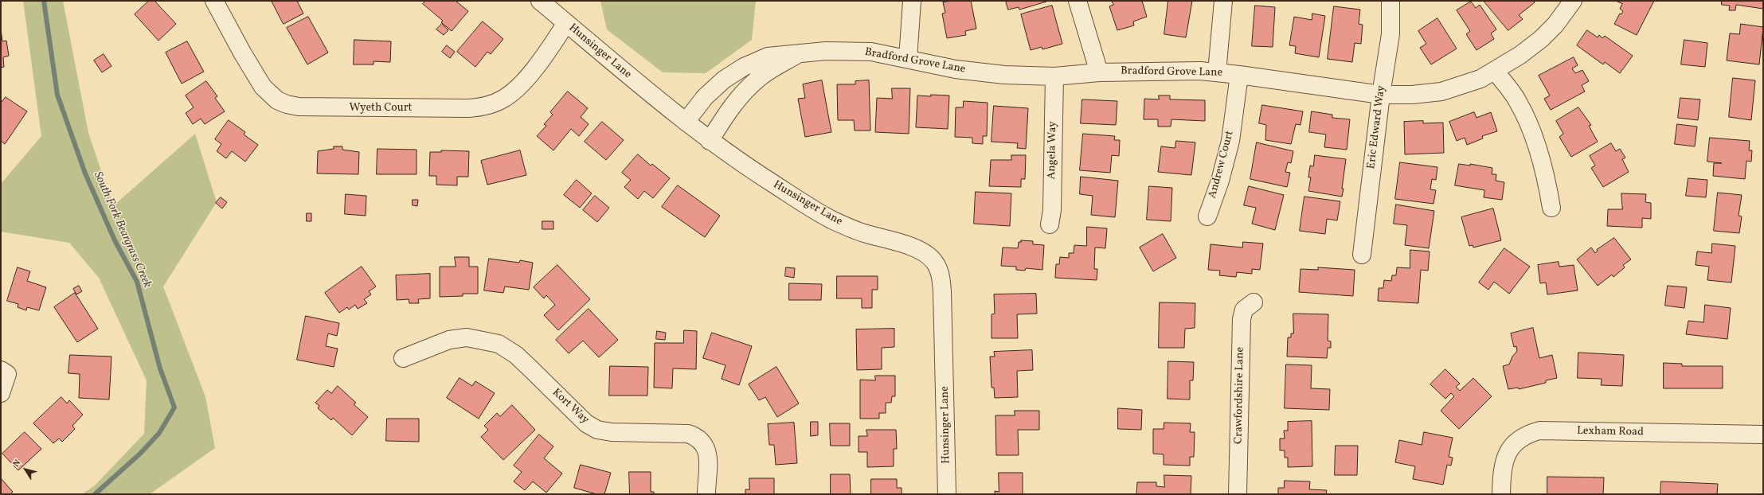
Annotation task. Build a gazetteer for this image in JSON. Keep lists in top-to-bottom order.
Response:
{
  "streets": {
    "street": [
      "Hunsinger Lane",
      "Bradford Grove Lane",
      "Wyeth Court",
      "Eric Edward Way",
      "Angela Way",
      "Andrew Court",
      "Crawfordshire Lane",
      "Kort Way",
      "Lexham Road"
    ]
  },
  "crossings": [
    ["Hunsinger Lane", "Bradford Grove Lane"],
    ["Hunsinger Lane", "Wyeth Court"],
    ["Bradford Grove Lane", "Eric Edward Way"],
    ["Bradford Grove Lane", "Angela Way"],
    ["Bradford Grove Lane", "Andrew Court"]
  ],
  "water": ["South Fork Beargrass Creek"],
  "north": "top left"
}
